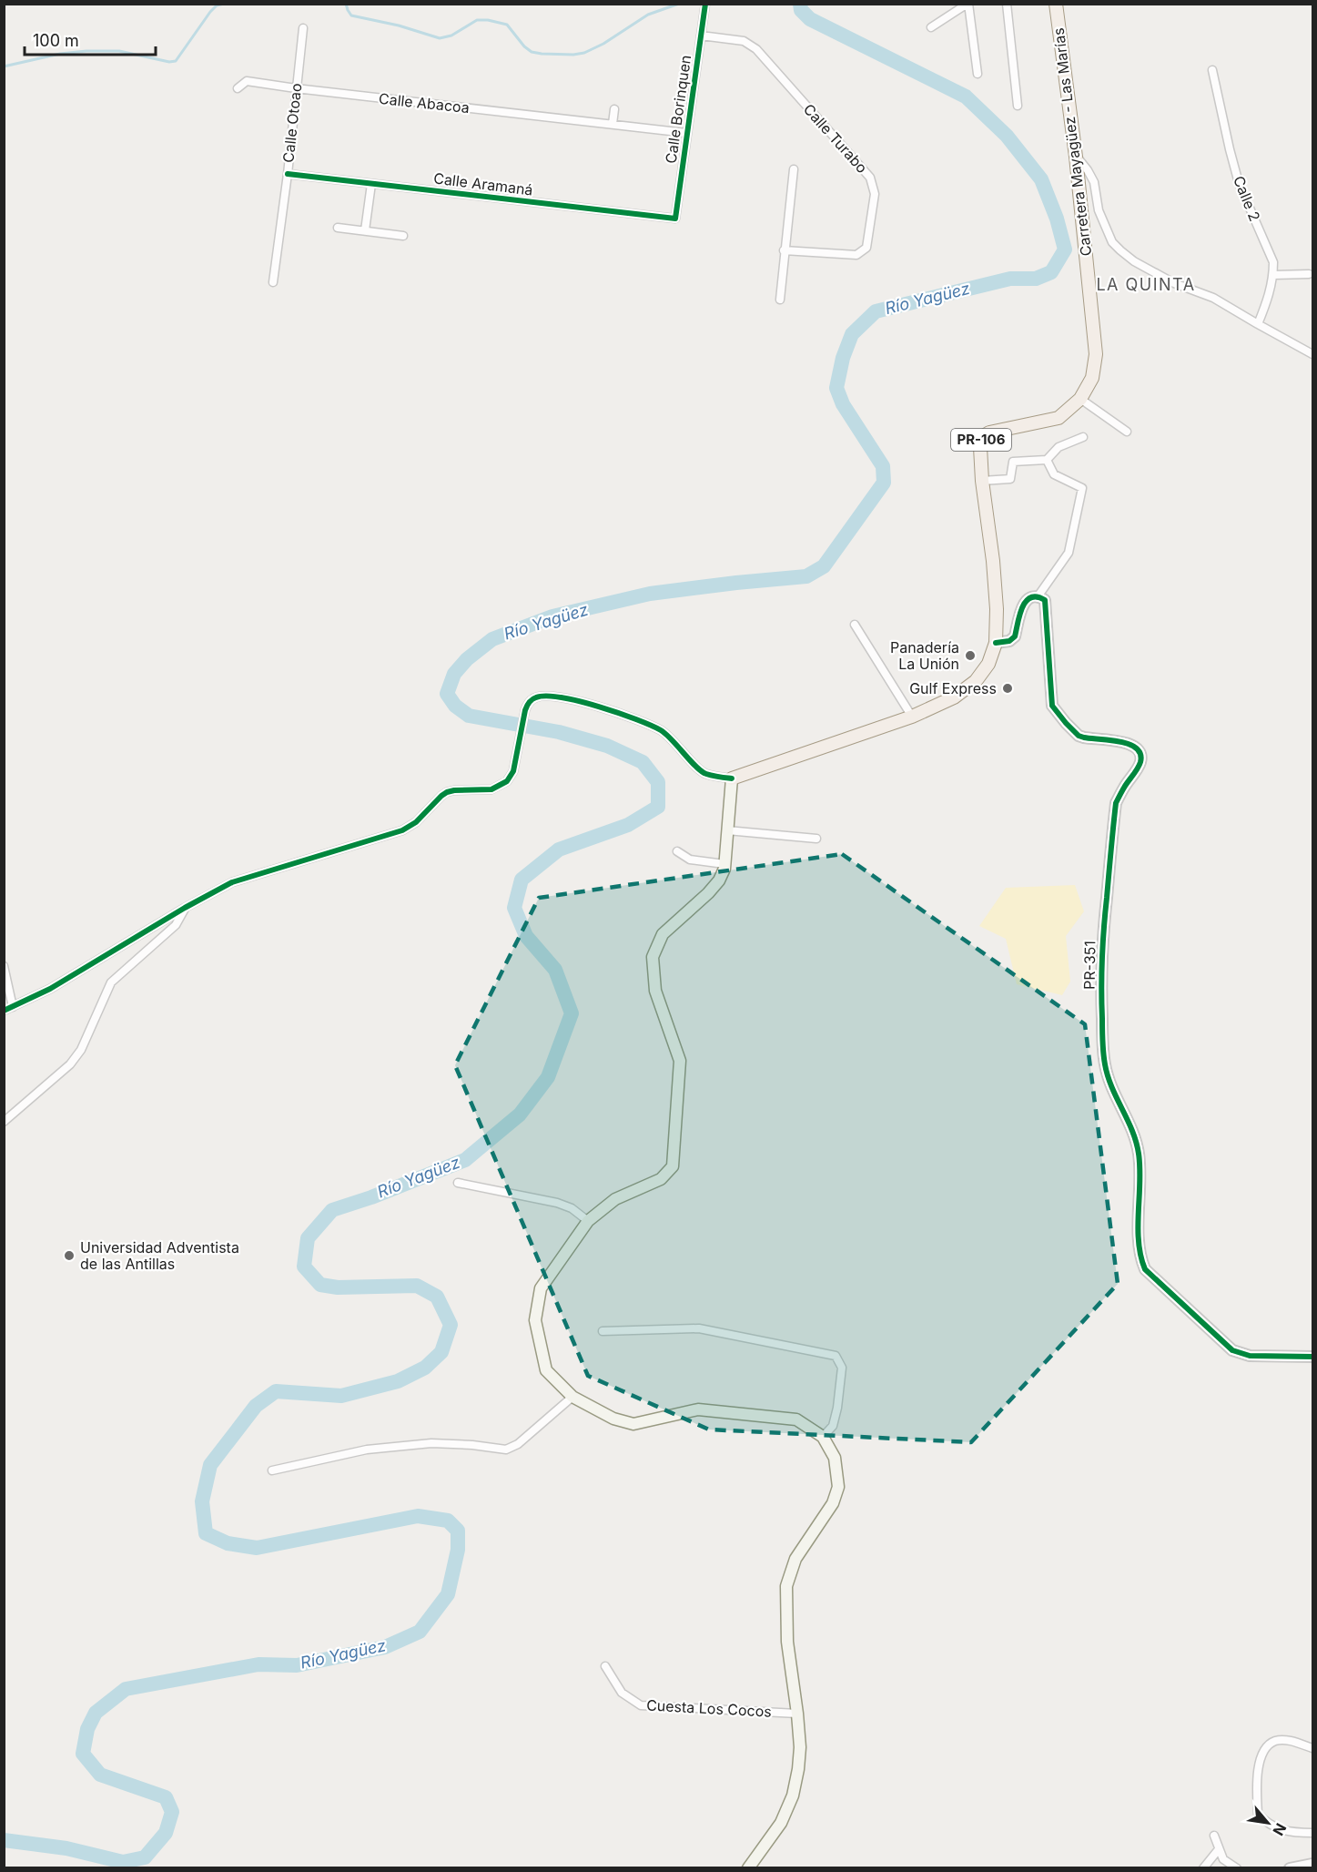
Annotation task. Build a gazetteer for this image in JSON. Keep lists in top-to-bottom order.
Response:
{
  "streets": {
    "main road": ["Carretera Mayagüez - Las Marías", "PR-106"],
    "street": [
      "Calle Abacoa",
      "Calle Borinquen",
      "Calle Otoao",
      "Calle Turabo",
      "Calle Aramaná",
      "Calle 2",
      "PR-351",
      "Cuesta Los Cocos"
    ]
  },
  "crossings": [
    ["Calle Abacoa", "Calle Borinquen"],
    ["Calle Abacoa", "Calle Otoao"],
    ["Calle Borinquen", "Calle Turabo"],
    ["Calle Borinquen", "Calle Aramaná"],
    ["Calle Otoao", "Calle Aramaná"]
  ],
  "districts": ["LA QUINTA"],
  "water": ["Río Yagüez"],
  "places": ["Panadería La Unión", "Gulf Express", "Universidad Adventista de las Antillas"],
  "scale_bar": "100 m",
  "north": "bottom right"
}
